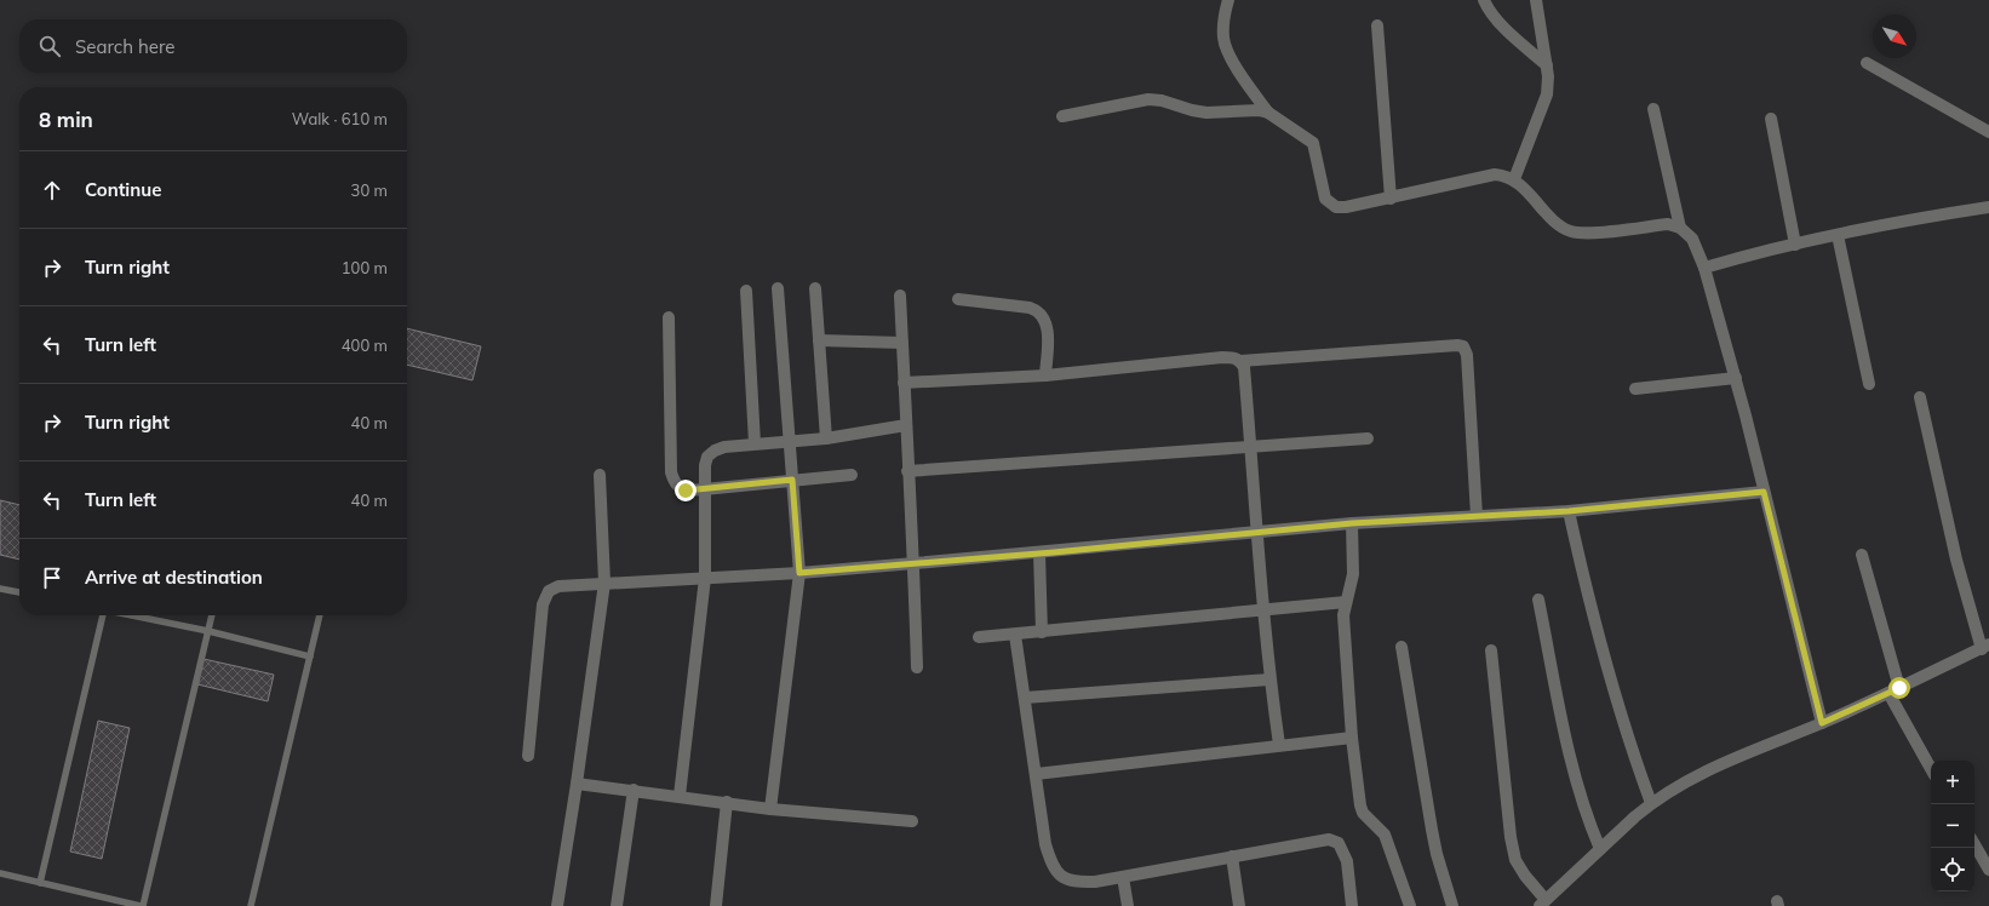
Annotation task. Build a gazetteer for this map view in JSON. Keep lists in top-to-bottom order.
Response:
{
  "north": "bottom right",
  "page": {
    "search": "Search here",
    "heading": ["8 min", "Walk · 610 m"],
    "list": [
      ["Continue", "30 m"],
      ["Turn right", "100 m"],
      ["Turn left", "400 m"],
      ["Turn right", "40 m"],
      ["Turn left", "40 m"],
      "Arrive at destination"
    ],
    "map_buttons": ["+", "−"]
  }
}
